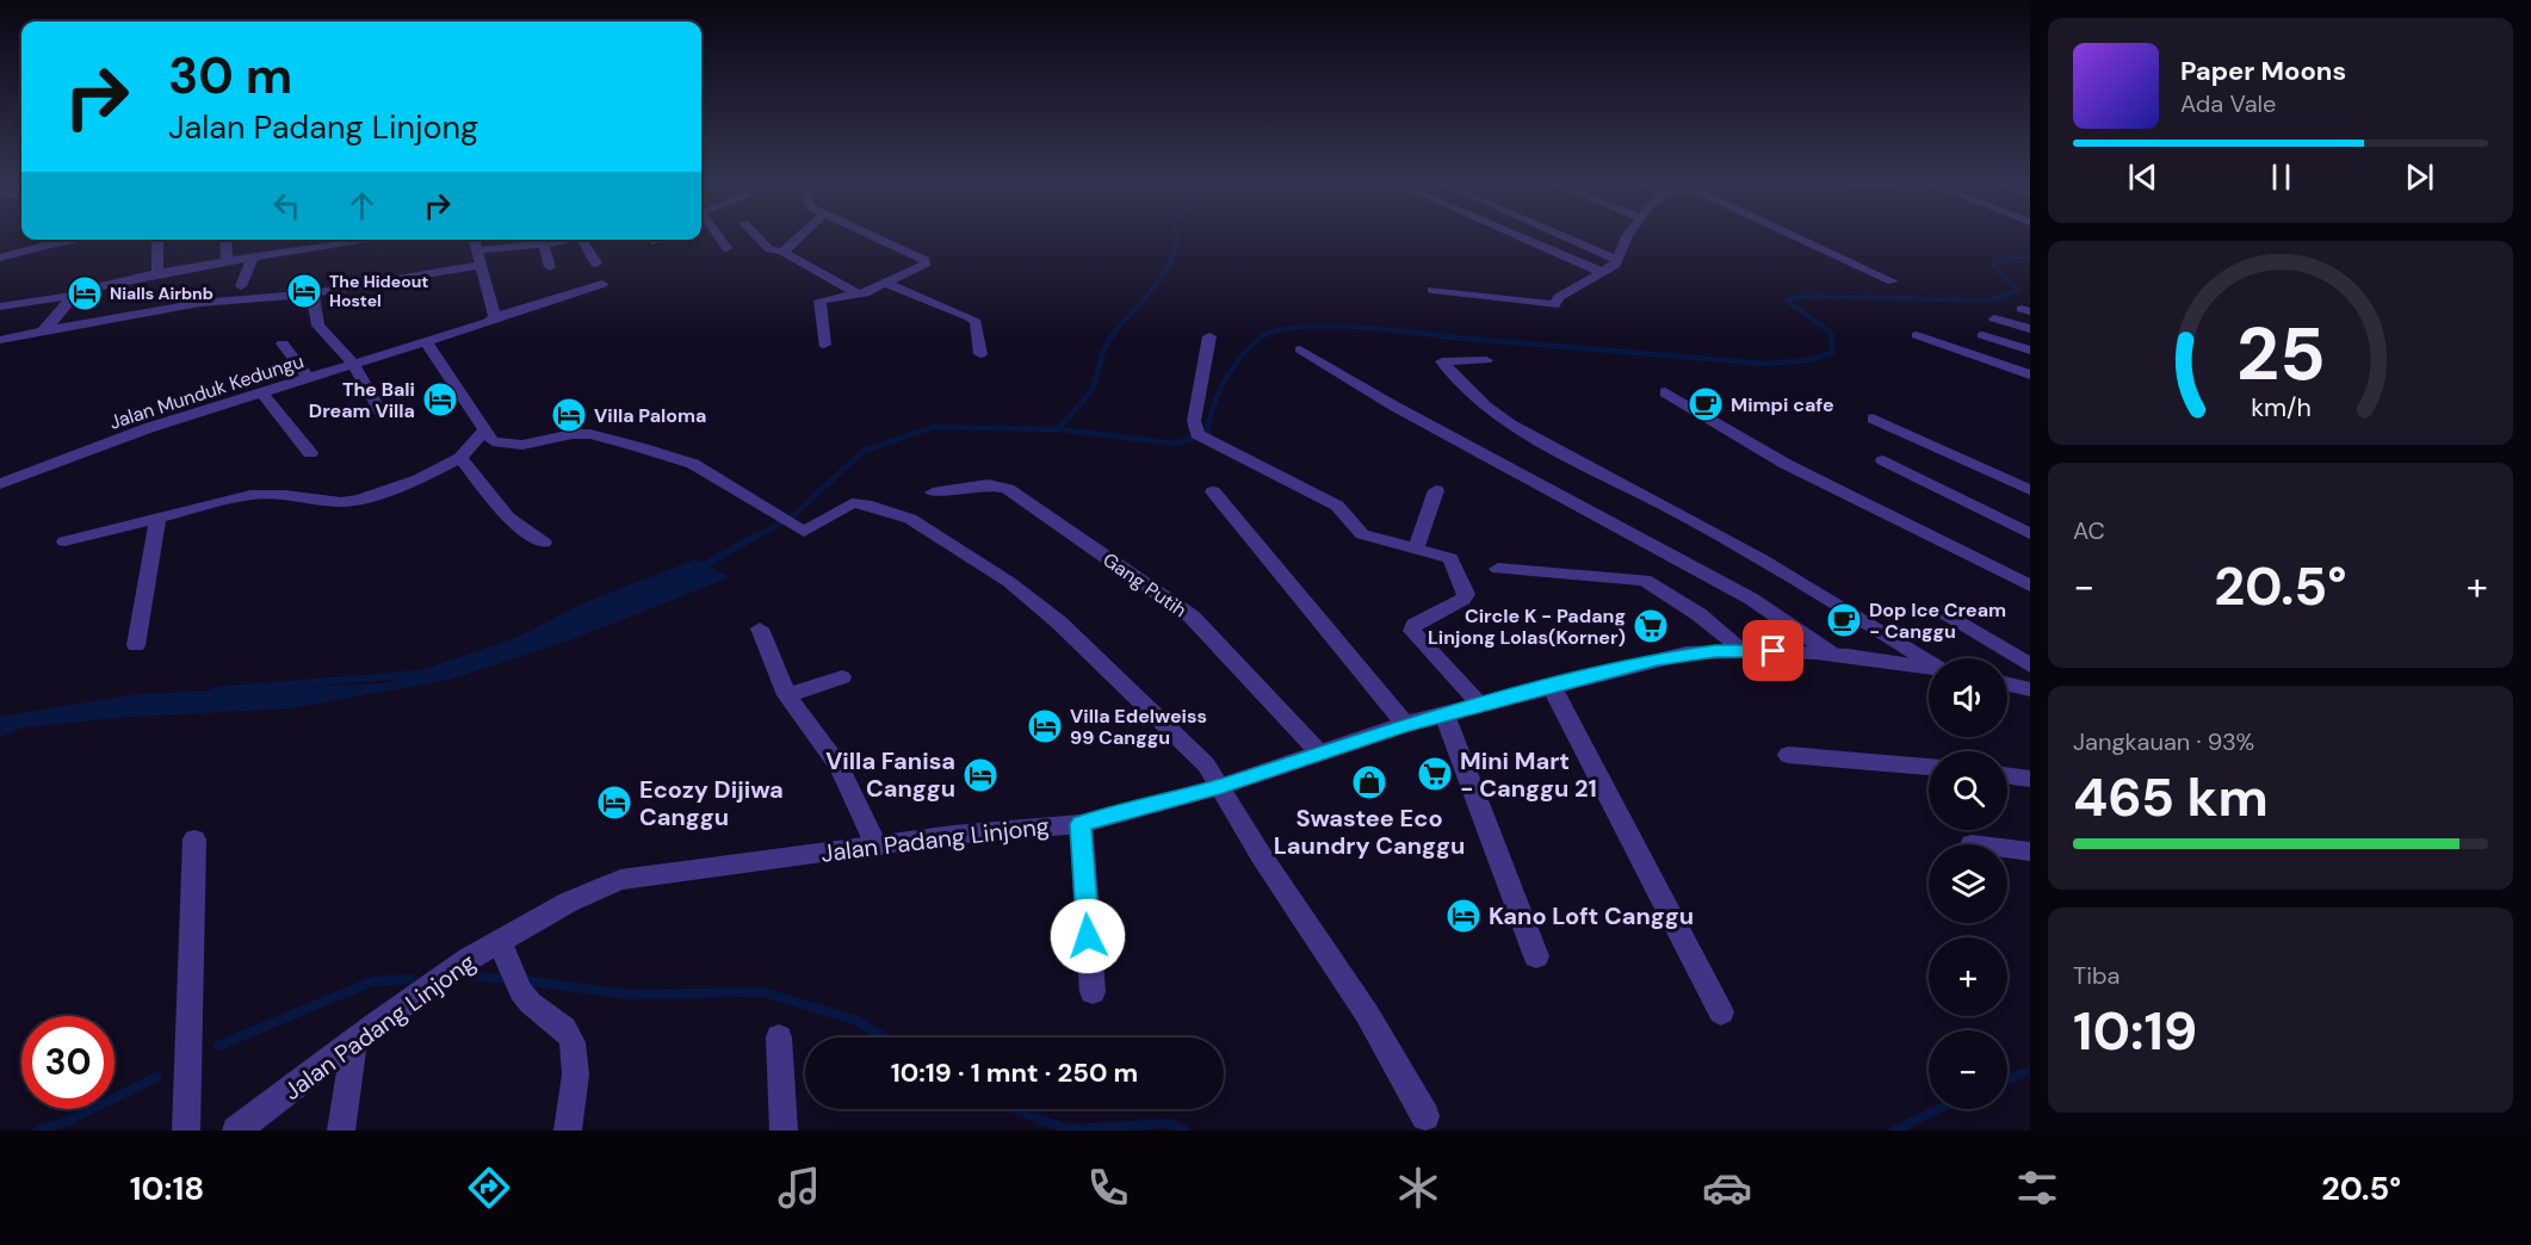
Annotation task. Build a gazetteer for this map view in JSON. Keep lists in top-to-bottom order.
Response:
{
  "streets": {
    "street": ["Jalan Munduk Kedungu", "Gang Putih", "Jalan Padang Linjong"]
  },
  "crossings": [
    ["Gang Putih", "Jalan Padang Linjong"]
  ],
  "places": {
    "hotel": [
      "The Hideout Hostel",
      "Nialls Airbnb",
      "The Bali Dream Villa",
      "Villa Paloma",
      "Villa Edelweiss 99 Canggu",
      "Villa Fanisa Canggu",
      "Ecozy Dijiwa Canggu",
      "Kano Loft Canggu"
    ],
    "cafe": ["Mimpi cafe", "Dop Ice Cream - Canggu"],
    "supermarket": ["Circle K - Padang Linjong Lolas(Korner)", "Mini Mart - Canggu 21"],
    "shop": ["Swastee Eco Laundry Canggu"]
  },
  "page": {
    "turn": ["30 m", "Jalan Padang Linjong"],
    "song": ["Paper Moons", "Ada Vale"],
    "tile": [
      "AC",
      ["Jangkauan · 93%", "465 km"],
      ["Tiba", "10:19"]
    ],
    "heat": ["−", "20.5°", "+"],
    "map_buttons": ["+", "−"],
    "limit": "30",
    "trip": "10:19 · 1 mnt · 250 m",
    "tabs": ["10:18", "20.5°"],
    "gauge": ["25", "km/h"]
  }
}
